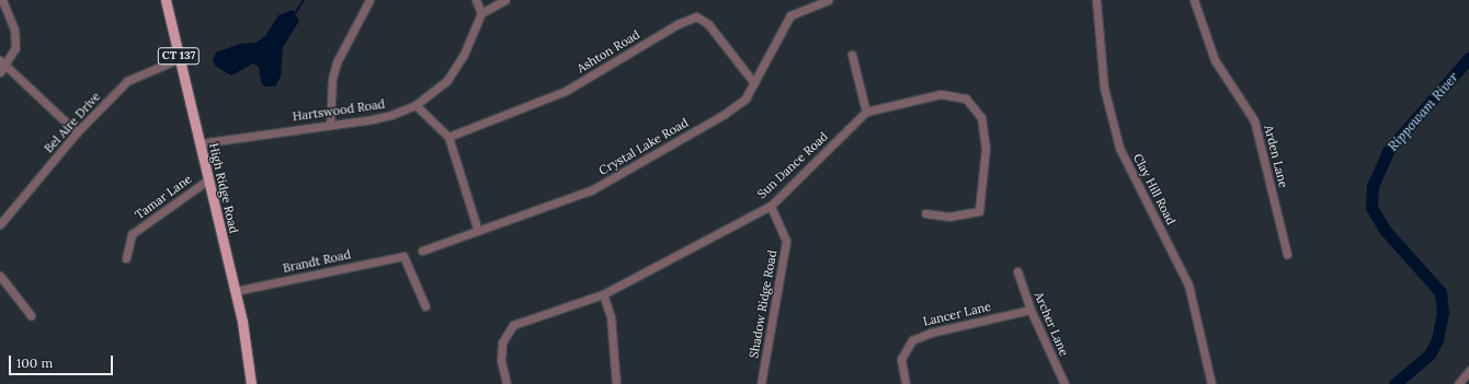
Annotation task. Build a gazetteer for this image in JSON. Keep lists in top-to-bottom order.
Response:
{
  "streets": {
    "main road": ["CT 137", "High Ridge Road"],
    "street": [
      "Ashton Road",
      "Hartswood Road",
      "Bel Aire Drive",
      "Crystal Lake Road",
      "Arden Lane",
      "Sun Dance Road",
      "Clay Hill Road",
      "Tamar Lane",
      "Brandt Road",
      "Shadow Ridge Road",
      "Lancer Lane",
      "Archer Lane"
    ]
  },
  "crossings": [
    ["Ashton Road", "Crystal Lake Road"],
    ["Hartswood Road", "High Ridge Road"],
    ["Bel Aire Drive", "High Ridge Road"],
    ["Sun Dance Road", "Shadow Ridge Road"],
    ["High Ridge Road", "Tamar Lane"],
    ["High Ridge Road", "Brandt Road"],
    ["Lancer Lane", "Archer Lane"]
  ],
  "water": ["Rippowam River"],
  "scale_bar": "100 m"
}
